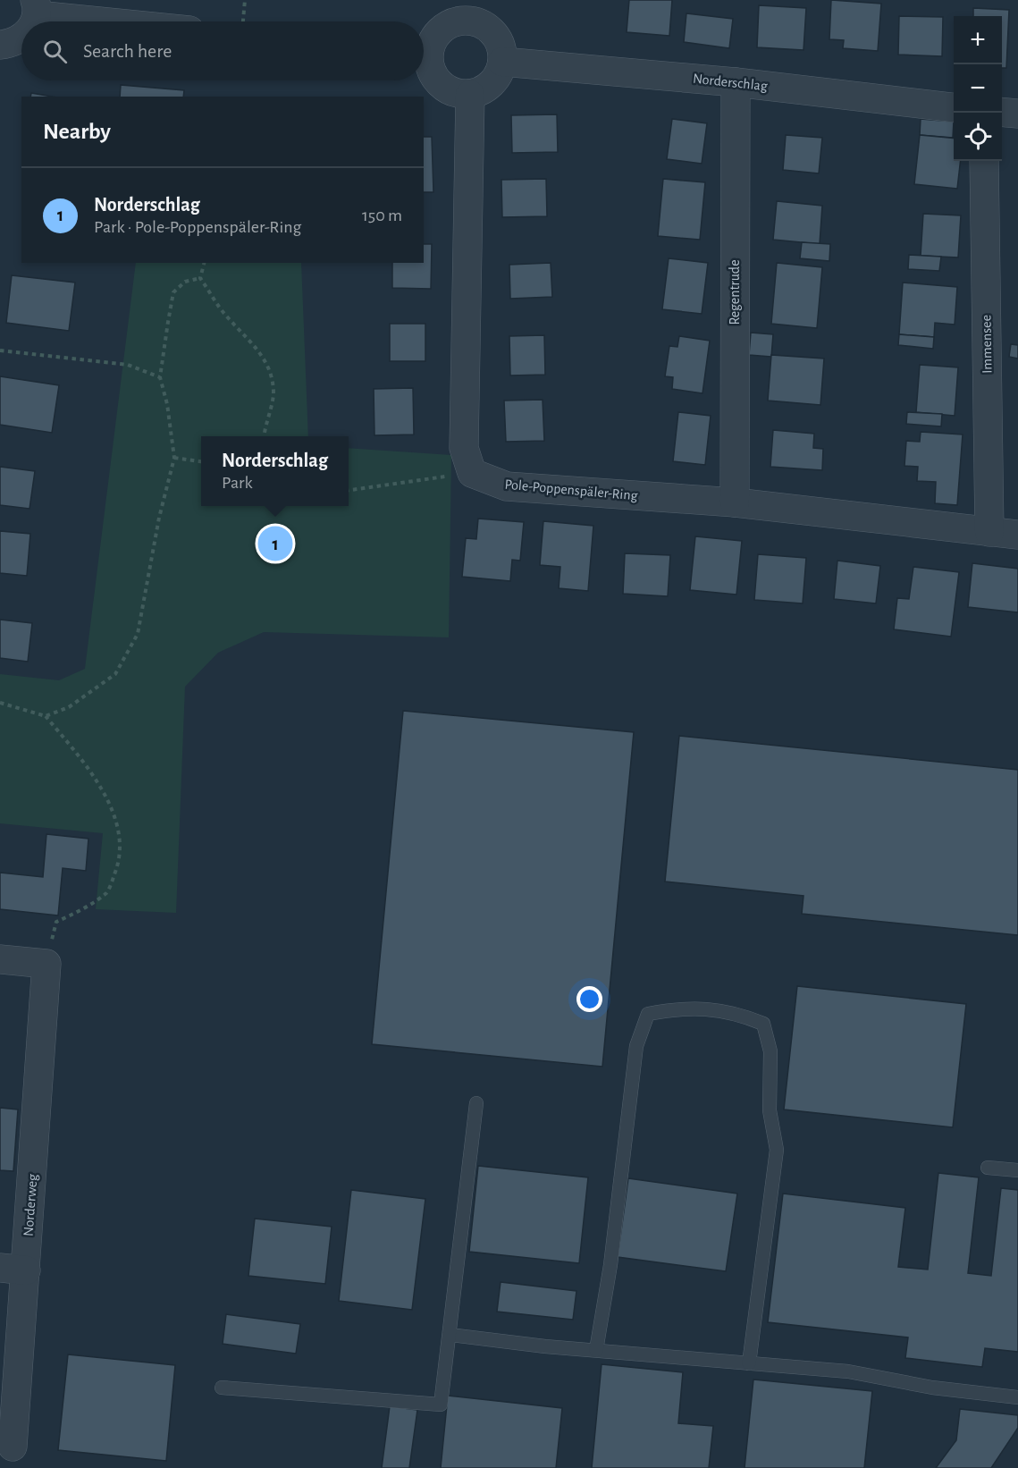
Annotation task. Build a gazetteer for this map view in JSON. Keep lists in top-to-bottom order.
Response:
{
  "streets": {
    "street": [
      "Norderschlag",
      "Regentrude",
      "Immensee",
      "Pole-Poppenspäler-Ring",
      "Norderweg"
    ]
  },
  "crossings": [
    ["Norderschlag", "Regentrude"],
    ["Regentrude", "Pole-Poppenspäler-Ring"],
    ["Immensee", "Pole-Poppenspäler-Ring"]
  ],
  "page": {
    "map_buttons": ["+", "−"],
    "search": "Search here",
    "heading": "Nearby",
    "list": [
      {
        "mark": "1",
        "name": "Norderschlag",
        "note": "Park · Pole-Poppenspäler-Ring",
        "value": "150 m"
      }
    ],
    "popup": ["Norderschlag", "Park"],
    "pins": "1"
  }
}
